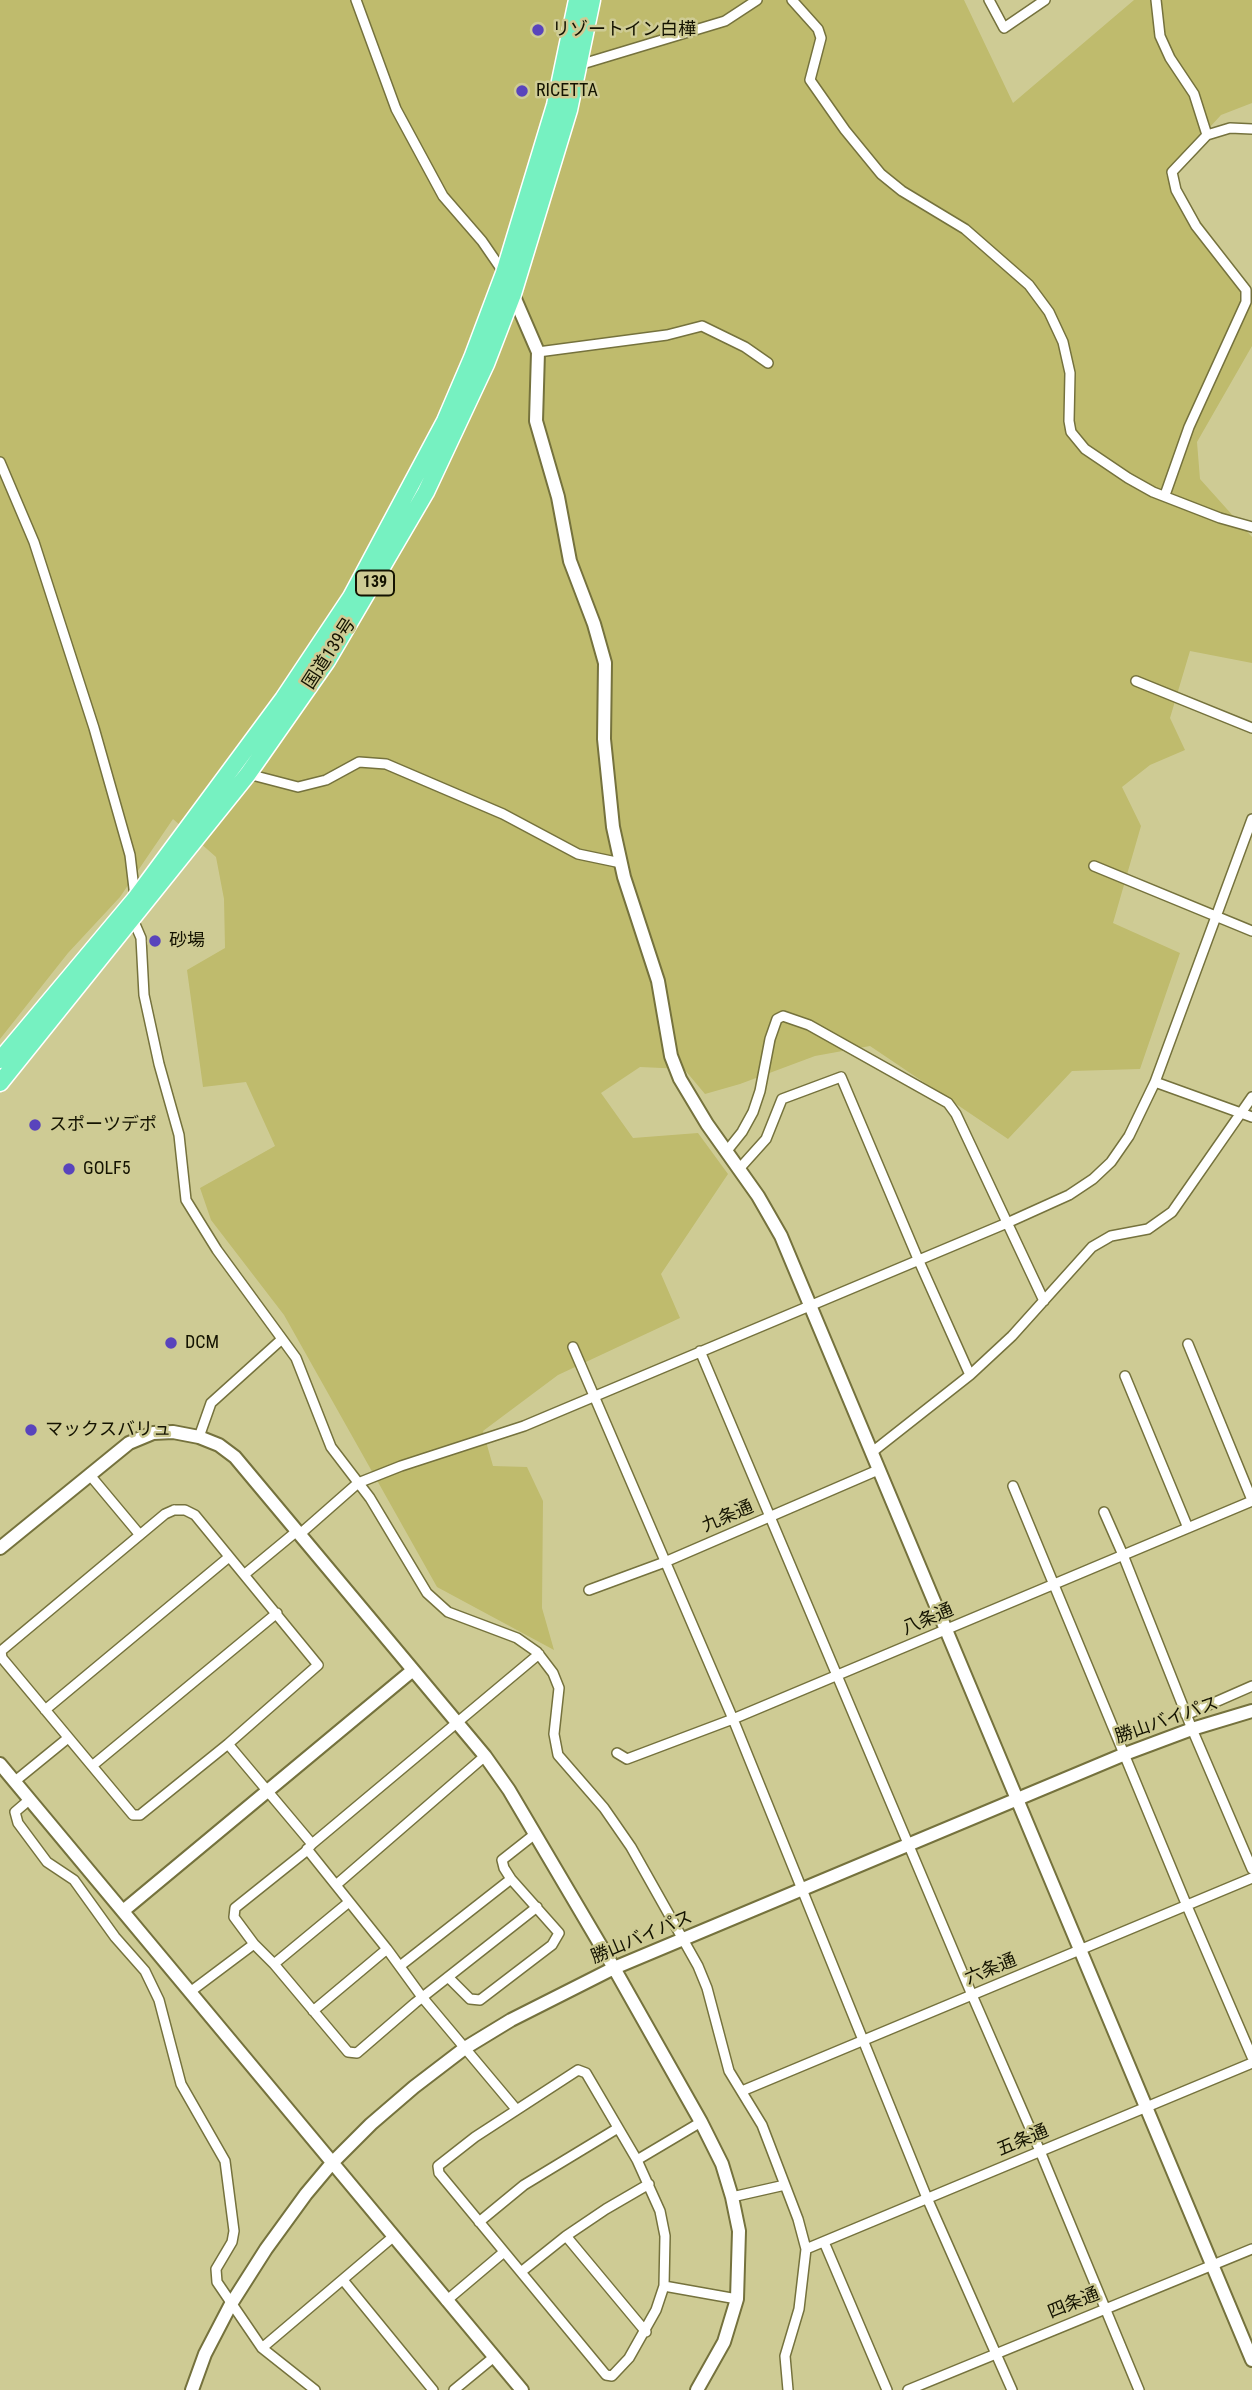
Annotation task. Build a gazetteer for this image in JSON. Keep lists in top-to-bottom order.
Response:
{
  "streets": {
    "highway": ["139", "国道139号"],
    "street": [
      "九条通",
      "八条通",
      "勝山バイパス",
      "六条通",
      "五条通",
      "四条通"
    ]
  },
  "places": [
    "リゾートイン白樺",
    "RICETTA",
    "砂場",
    "スポーツデポ",
    "GOLF5",
    "DCM",
    "マックスバリュ"
  ]
}
